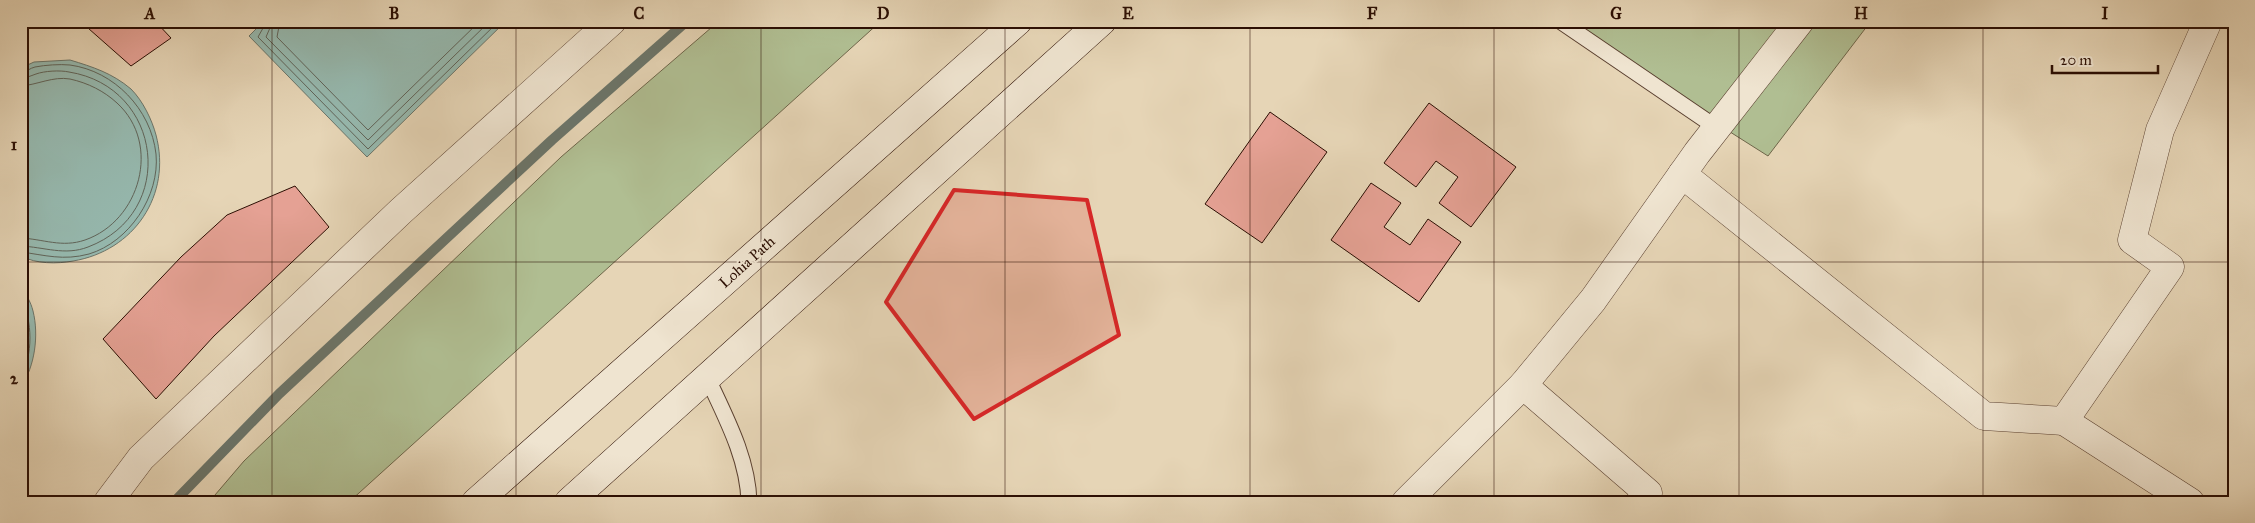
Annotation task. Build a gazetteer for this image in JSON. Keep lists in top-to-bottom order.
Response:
{
  "streets": {
    "street": ["Lohia Path"]
  },
  "scale_bar": "20 m",
  "grid": {
    "columns": [
      "A",
      "B",
      "C",
      "D",
      "E",
      "F",
      "G",
      "H",
      "I"
    ],
    "rows": ["1", "2"]
  }
}
